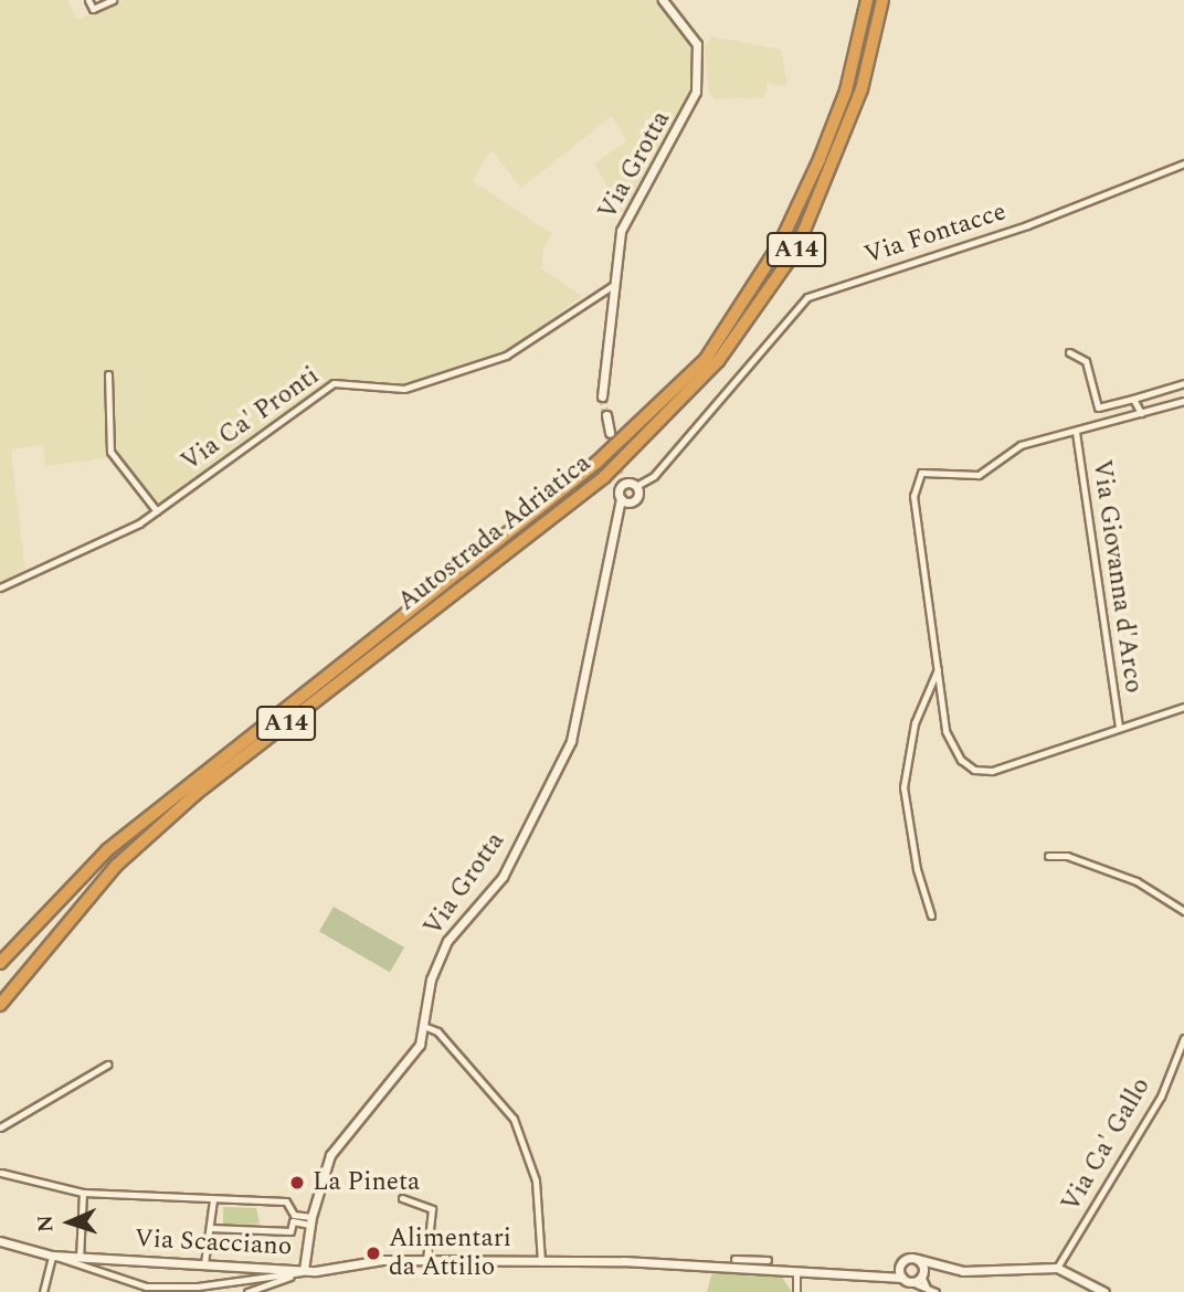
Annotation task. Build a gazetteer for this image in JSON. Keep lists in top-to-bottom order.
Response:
{
  "streets": {
    "highway": ["A14", "Autostrada Adriatica"],
    "street": [
      "Via Grotta",
      "Via Fontacce",
      "Via Ca' Pronti",
      "Via Giovanna d'Arco",
      "Via Ca' Gallo",
      "Via Scacciano"
    ]
  },
  "crossings": [
    ["Via Grotta", "Via Fontacce"],
    ["Via Grotta", "Via Ca' Pronti"],
    ["Via Grotta", "Via Scacciano"],
    ["Via Ca' Gallo", "Via Scacciano"]
  ],
  "places": ["La Pineta", "Alimentari da Attilio"],
  "north": "left"
}
